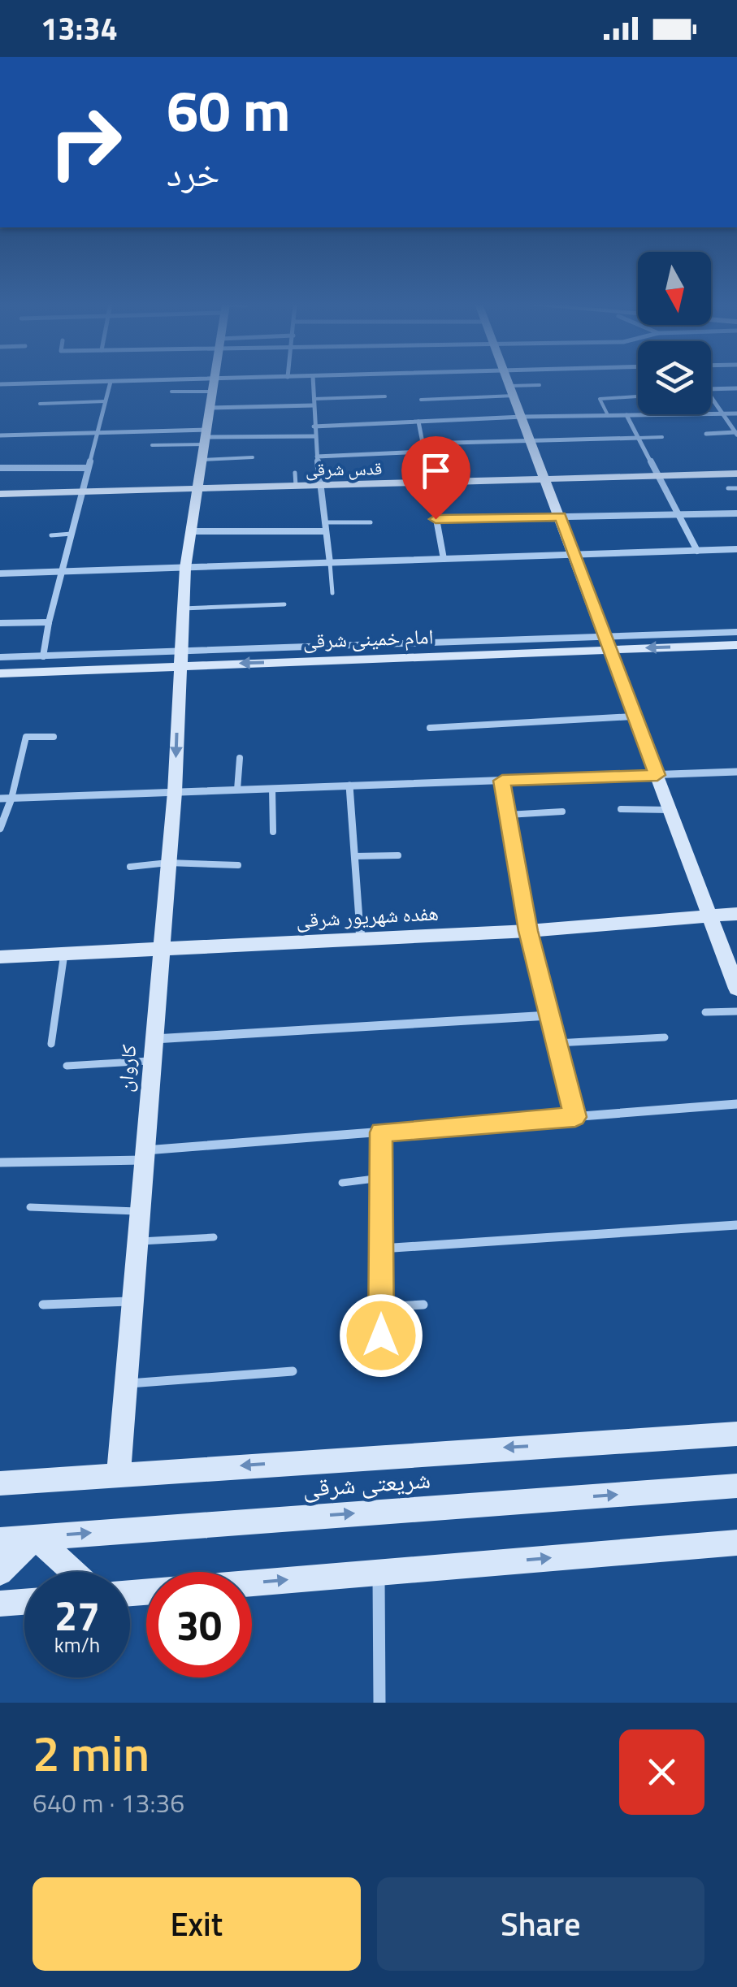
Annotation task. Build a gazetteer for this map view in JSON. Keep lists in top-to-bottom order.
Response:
{
  "streets": {
    "street": [
      "قدس شرقی",
      "امام خمینی شرقی",
      "هفده شهریور شرقی",
      "کاروان",
      "شریعتی شرقی"
    ]
  },
  "crossings": [
    ["قدس شرقی", "کاروان"],
    ["امام خمینی شرقی", "کاروان"],
    ["هفده شهریور شرقی", "کاروان"],
    ["کاروان", "شریعتی شرقی"]
  ],
  "north": "bottom",
  "page": {
    "status": "13:34",
    "turn": ["60 m", "خرد"],
    "speed": "27 km/h",
    "limit": "30",
    "heading": ["2 min", "640 m · 13:36"],
    "buttons": ["Exit", "Share"]
  }
}
